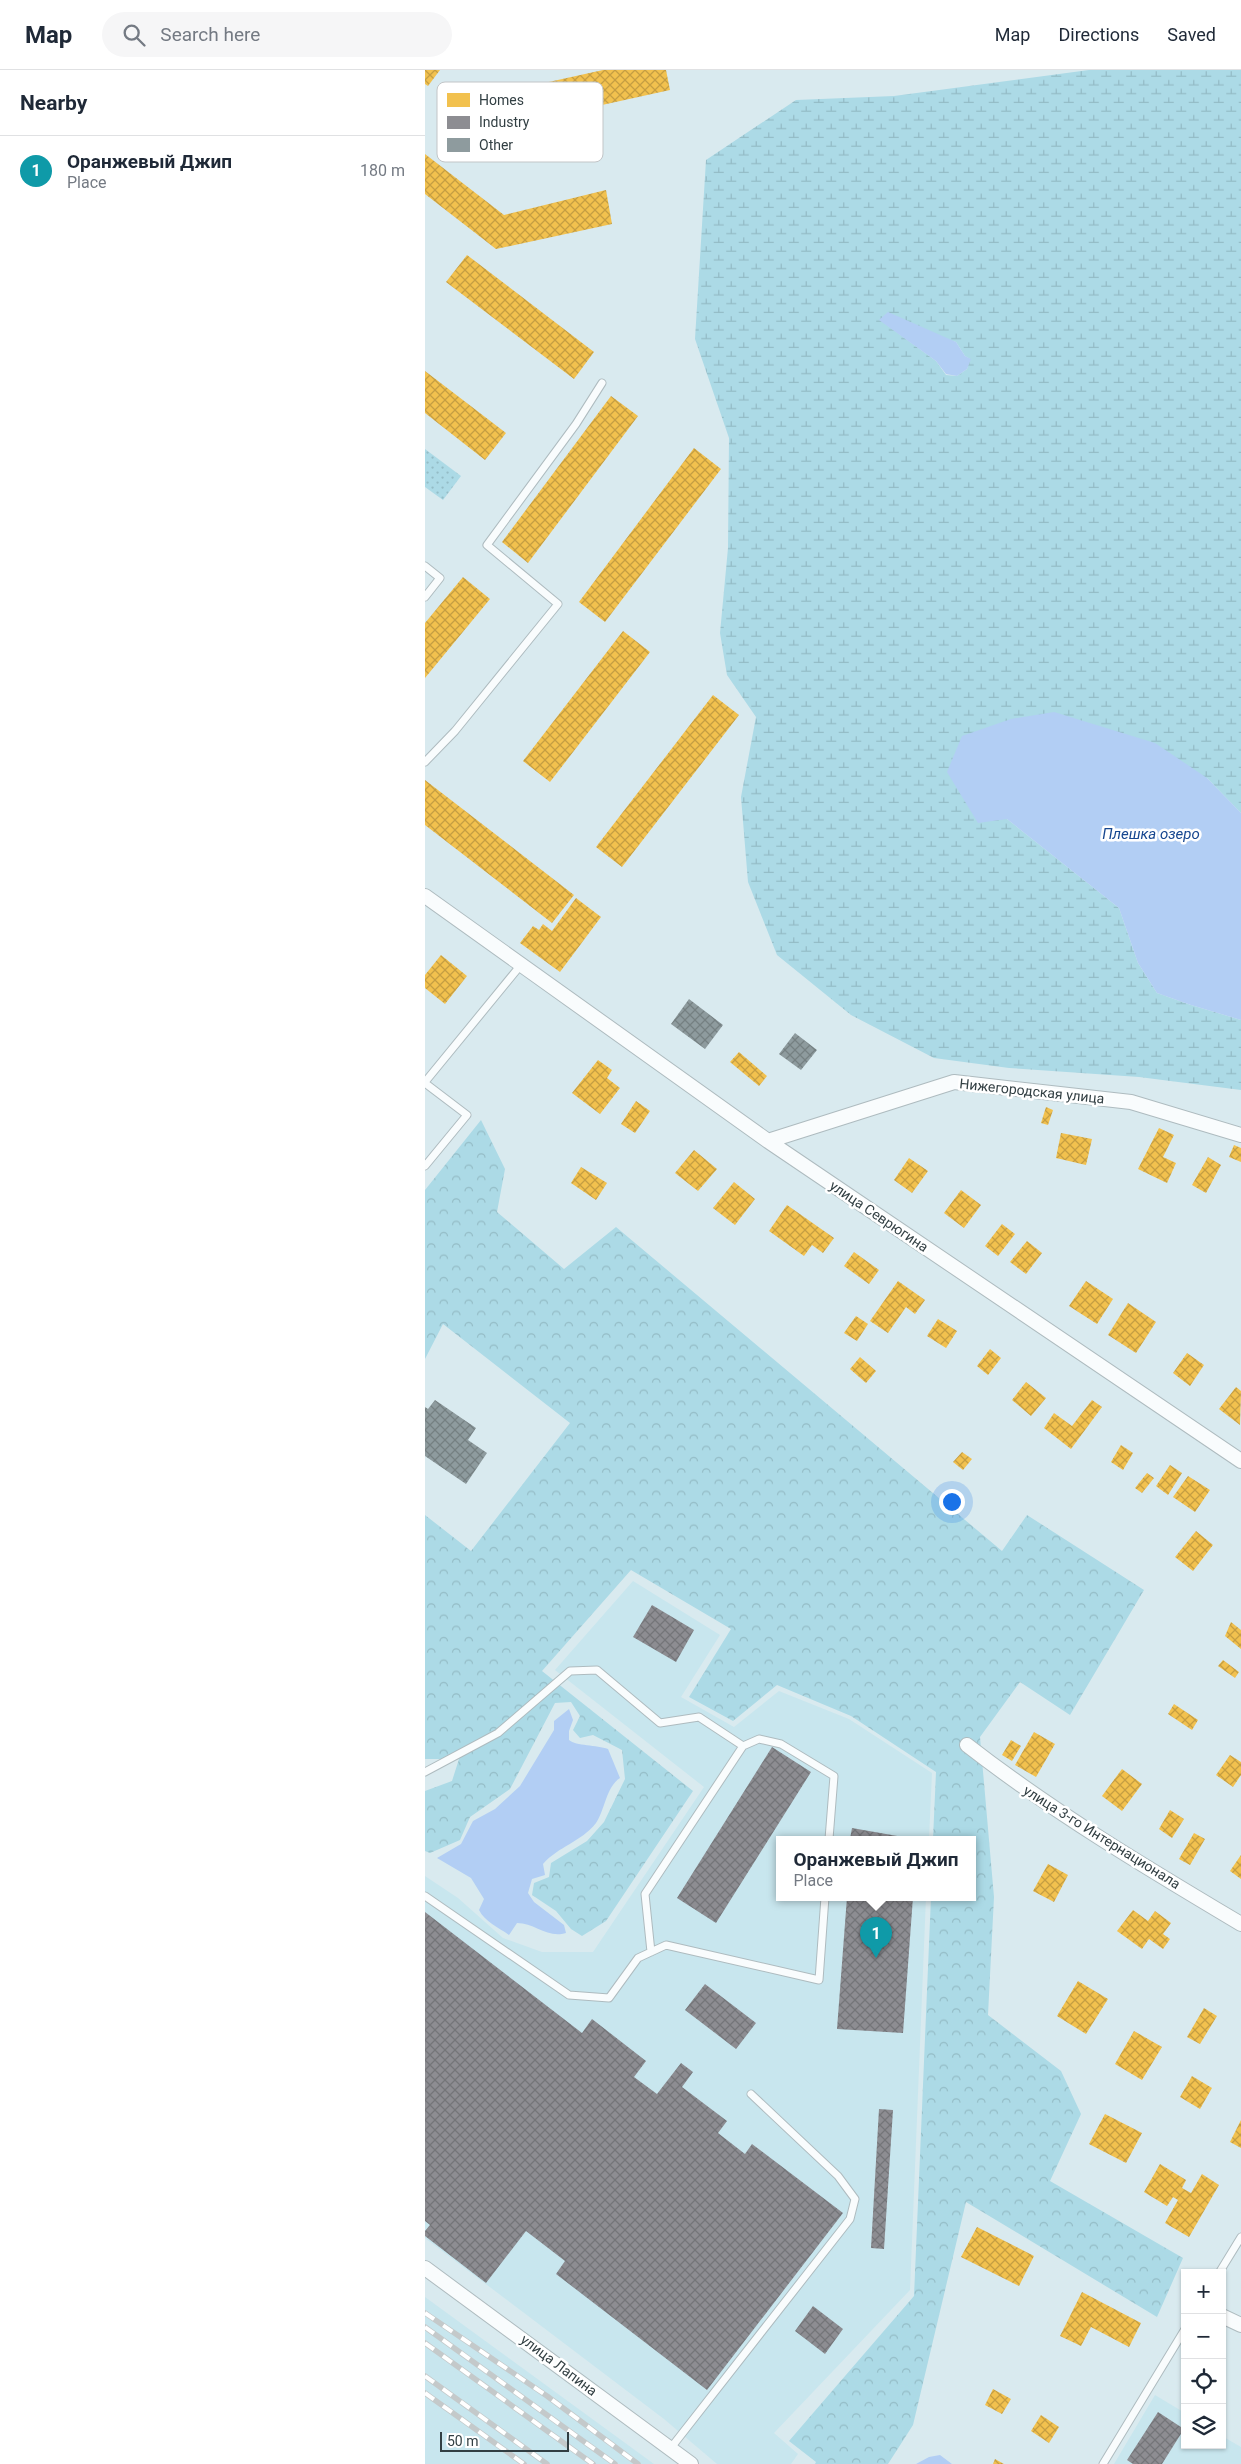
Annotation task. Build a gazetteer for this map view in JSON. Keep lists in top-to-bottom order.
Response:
{
  "streets": {
    "street": [
      "Нижегородская улица",
      "улица Севрюгина",
      "улица 3-го Интернационала",
      "улица Лапина"
    ]
  },
  "crossings": [
    ["Нижегородская улица", "улица Севрюгина"]
  ],
  "water": ["Плешка озеро"],
  "legend": ["Homes", "Industry", "Other"],
  "scale_bar": "50 m",
  "page": {
    "header": "Map",
    "search": "Search here",
    "nav": ["Map", "Directions", "Saved"],
    "heading": "Nearby",
    "list": [
      {
        "mark": "1",
        "name": "Оранжевый Джип",
        "note": "Place",
        "value": "180 m"
      }
    ],
    "popup": ["Оранжевый Джип", "Place"],
    "pins": "1",
    "map_buttons": ["+", "−"],
    "scale": "50 m"
  }
}
